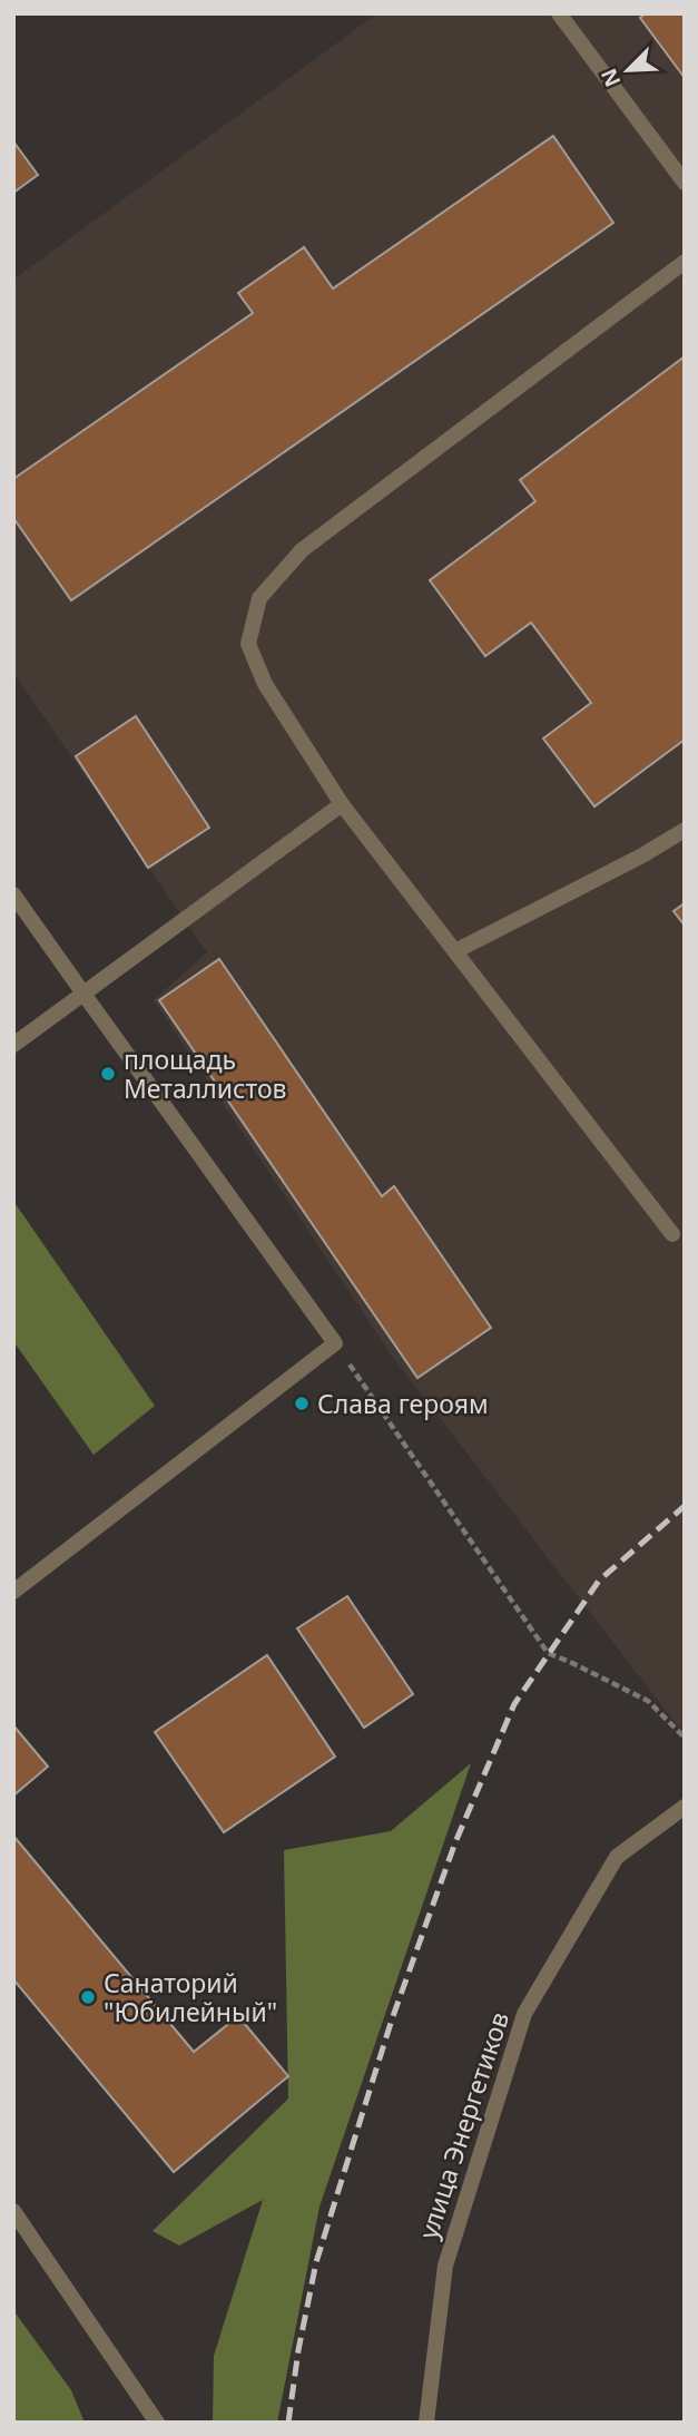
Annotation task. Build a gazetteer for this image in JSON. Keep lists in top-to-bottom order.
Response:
{
  "streets": {
    "street": ["улица Энергетиков"]
  },
  "places": ["площадь Металлистов", "Слава героям", "Санаторий \"Юбилейный\""],
  "north": "bottom left"
}
